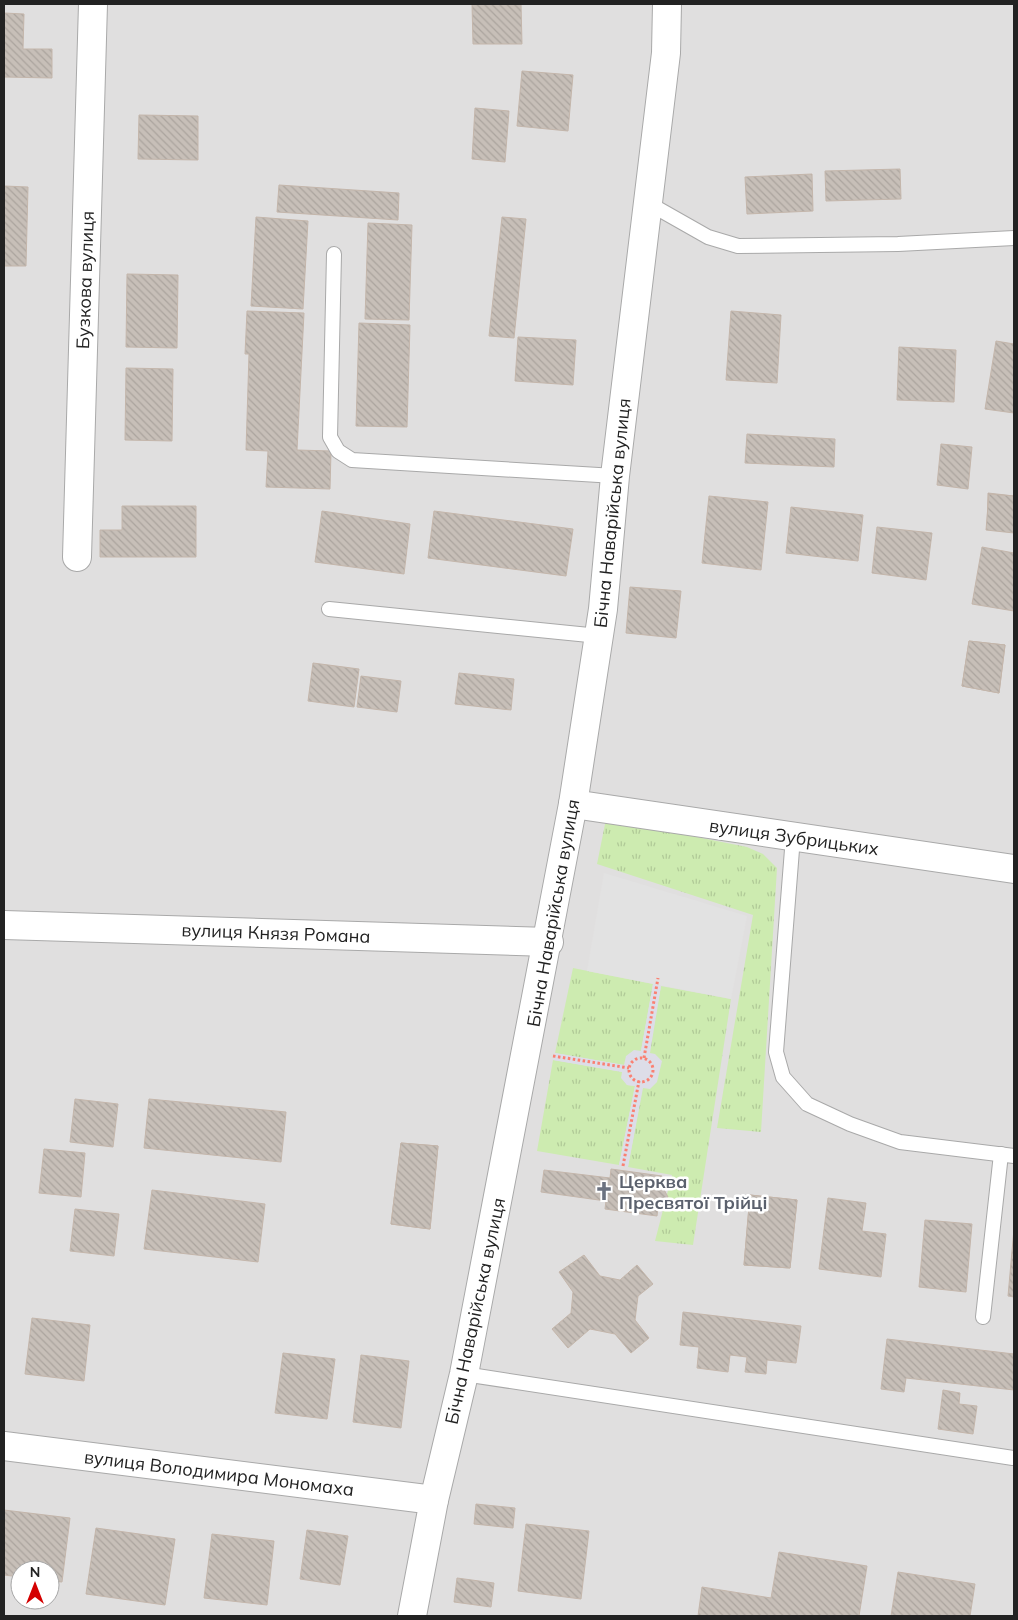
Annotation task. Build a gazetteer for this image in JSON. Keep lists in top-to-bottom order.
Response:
{
  "streets": {
    "street": [
      "Бузкова вулиця",
      "Бічна Наварійська вулиця",
      "вулиця Зубрицьких",
      "вулиця Князя Романа",
      "вулиця Володимира Мономаха"
    ]
  },
  "crossings": [
    ["Бічна Наварійська вулиця", "вулиця Зубрицьких"],
    ["Бічна Наварійська вулиця", "вулиця Князя Романа"],
    ["Бічна Наварійська вулиця", "вулиця Володимира Мономаха"]
  ],
  "places": {
    "church": ["Церква Пресвятої Трійці"]
  },
  "north": "top"
}
